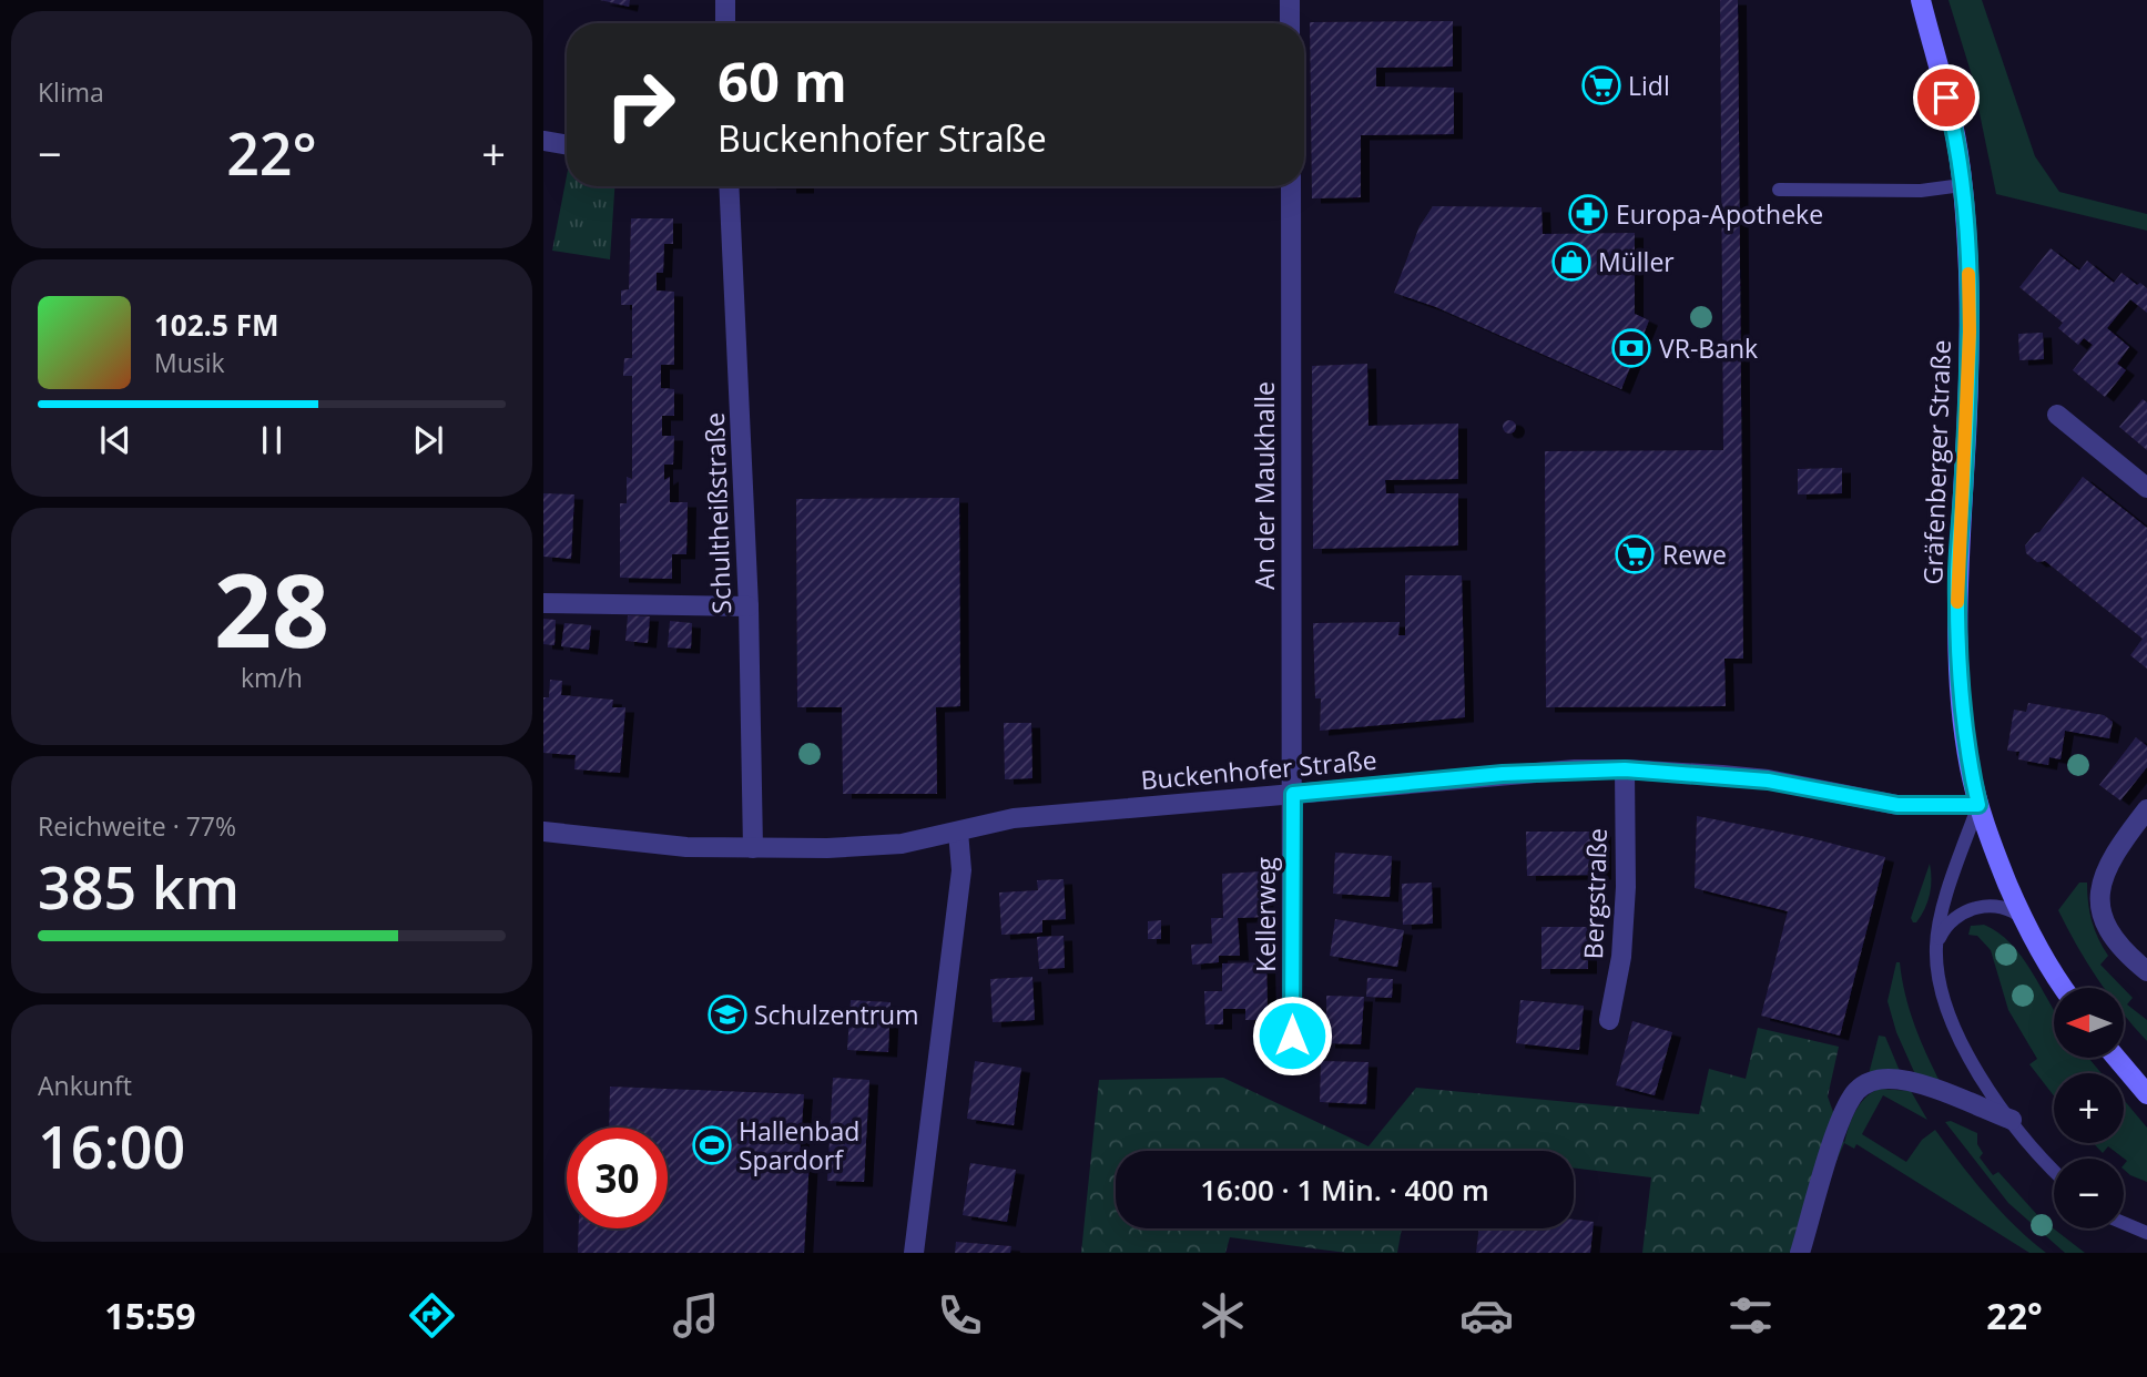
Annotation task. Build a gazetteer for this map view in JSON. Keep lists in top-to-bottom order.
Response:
{
  "streets": {
    "main road": ["Gräfenberger Straße"],
    "street": [
      "An der Maukhalle",
      "Schultheißstraße",
      "Buckenhofer Straße",
      "Bergstraße",
      "Kellerweg"
    ]
  },
  "crossings": [
    ["Gräfenberger Straße", "Buckenhofer Straße"],
    ["An der Maukhalle", "Buckenhofer Straße"],
    ["An der Maukhalle", "Kellerweg"],
    ["Schultheißstraße", "Buckenhofer Straße"],
    ["Buckenhofer Straße", "Bergstraße"],
    ["Buckenhofer Straße", "Kellerweg"]
  ],
  "places": {
    "supermarket": ["Lidl", "Rewe"],
    "pharmacy": ["Europa-Apotheke"],
    "shop": ["Müller"],
    "bank": ["VR-Bank"],
    "school or university": ["Schulzentrum"],
    "sports": ["Hallenbad Spardorf"]
  },
  "north": "left",
  "page": {
    "tile": [
      "Klima",
      ["28", "km/h"],
      ["Reichweite · 77%", "385 km"],
      ["Ankunft", "16:00"]
    ],
    "turn": ["60 m", "Buckenhofer Straße"],
    "heat": ["−", "22°", "+"],
    "song": ["102.5 FM", "Musik"],
    "map_buttons": ["+", "−"],
    "limit": "30",
    "trip": "16:00 · 1 Min. · 400 m",
    "tabs": ["15:59", "22°"]
  }
}
